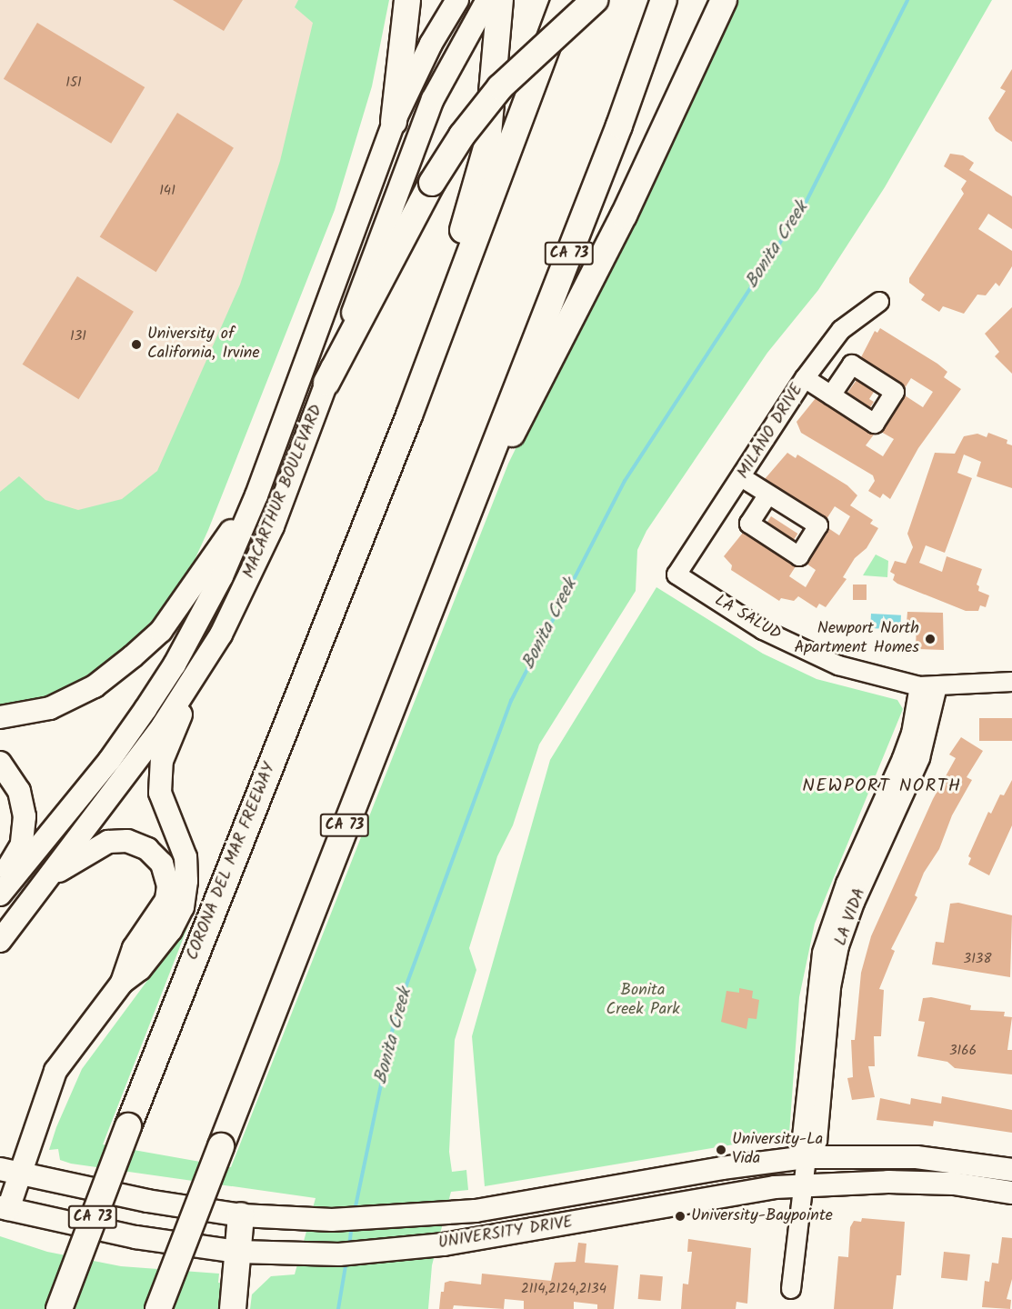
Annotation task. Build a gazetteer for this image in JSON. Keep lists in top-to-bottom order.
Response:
{
  "streets": {
    "highway": ["CA 73", "CORONA DEL MAR FREEWAY"],
    "main road": ["MACARTHUR BOULEVARD", "UNIVERSITY DRIVE"],
    "street": ["MILANO DRIVE", "LA SALUD", "LA VIDA"]
  },
  "crossings": [
    ["CA 73", "CORONA DEL MAR FREEWAY"],
    ["MILANO DRIVE", "LA SALUD"],
    ["LA SALUD", "LA VIDA"],
    ["LA VIDA", "UNIVERSITY DRIVE"]
  ],
  "districts": ["NEWPORT NORTH"],
  "water": ["Bonita Creek"],
  "parks": ["Bonita Creek Park"],
  "places": [
    "University of California, Irvine",
    "Newport North Apartment Homes",
    "University-La Vida",
    "University-Baypointe"
  ],
  "house_numbers": [
    "151",
    "141",
    "131",
    "3138",
    "3166",
    "2114,2124,2134"
  ]
}
